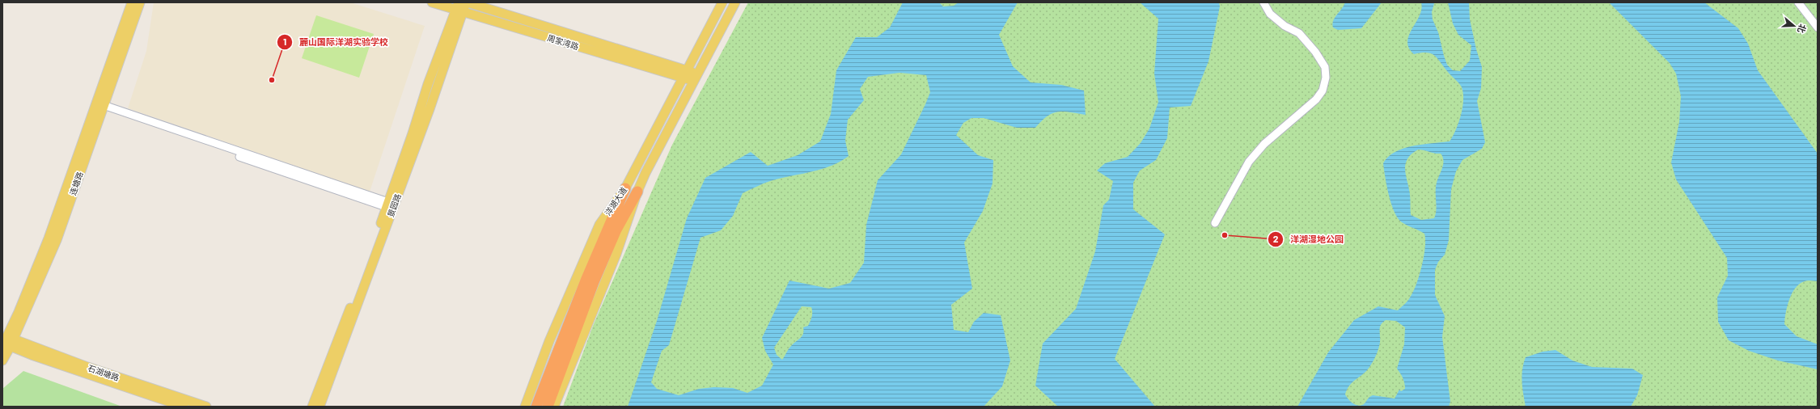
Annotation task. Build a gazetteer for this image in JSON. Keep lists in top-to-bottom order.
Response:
{
  "streets": {
    "main road": [
      "周家湾路",
      "连塘路",
      "洋湖大道",
      "景园路",
      "石湖塘路"
    ]
  },
  "crossings": [
    ["周家湾路", "洋湖大道"],
    ["周家湾路", "景园路"],
    ["连塘路", "石湖塘路"]
  ],
  "places": ["麓山国际洋湖实验学校", "洋湖湿地公园"],
  "north": "right"
}
